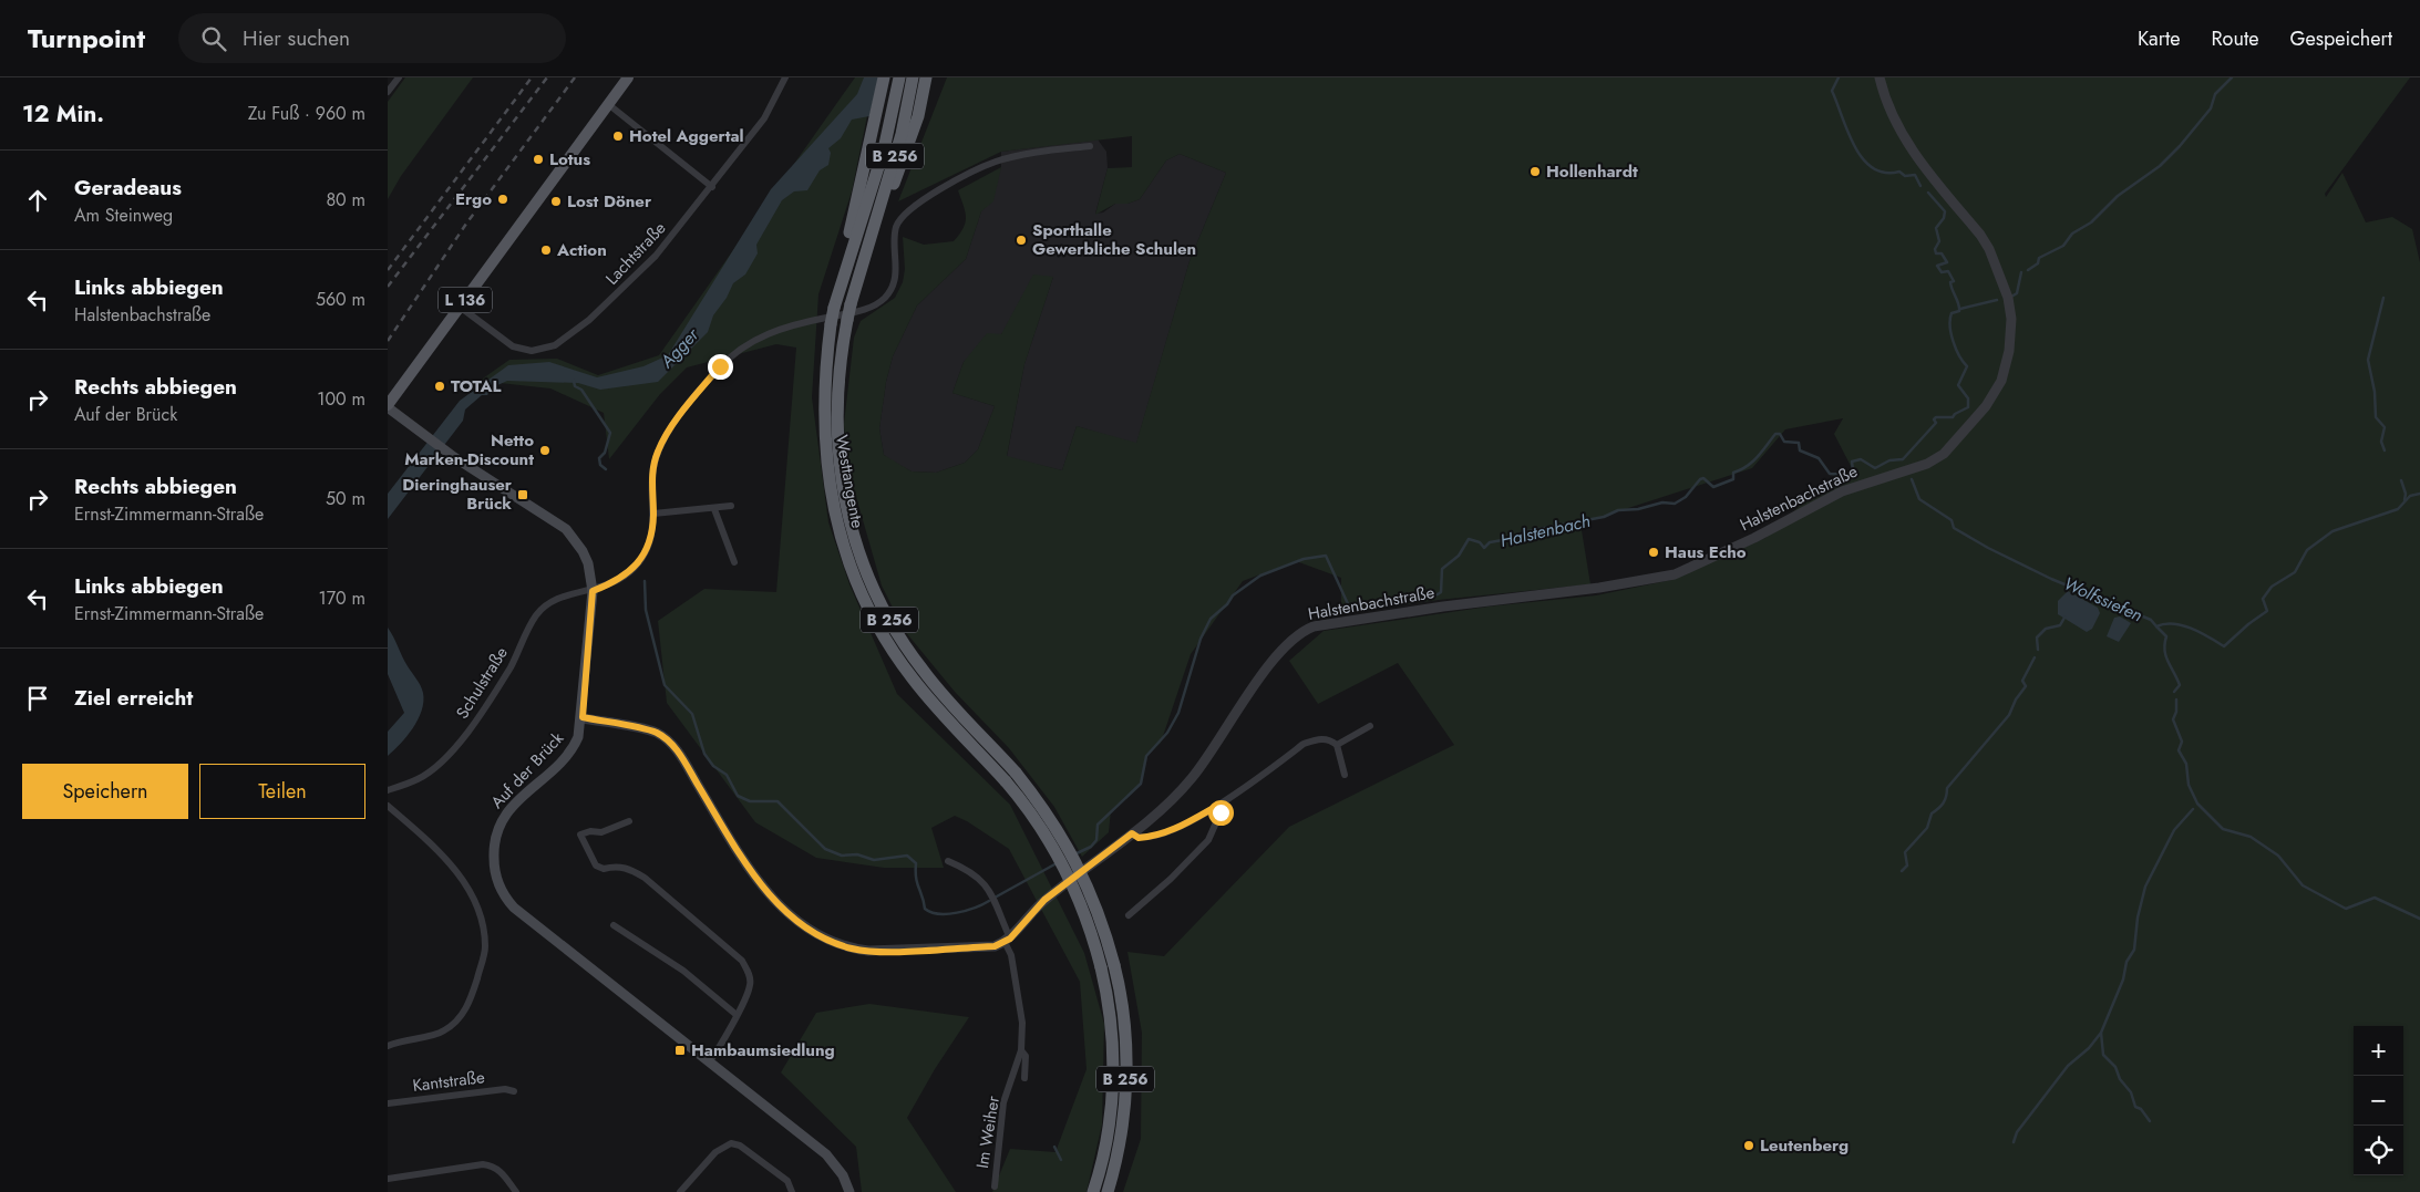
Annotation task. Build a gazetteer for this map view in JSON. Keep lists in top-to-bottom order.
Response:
{
  "streets": {
    "highway": ["B 256", "Westtangente"],
    "main road": ["L 136", "Auf der Brück"],
    "street": [
      "Lachtstraße",
      "Halstenbachstraße",
      "Schulstraße",
      "Kantstraße",
      "Im Weiher"
    ]
  },
  "crossings": [
    ["B 256", "Westtangente"],
    ["Lachtstraße", "L 136"],
    ["L 136", "Auf der Brück"],
    ["Halstenbachstraße", "Im Weiher"],
    ["Schulstraße", "Auf der Brück"]
  ],
  "water": ["Agger", "Halstenbach", "Wolfssiefen"],
  "places": {
    "other": [
      "Hotel Aggertal",
      "Lotus",
      "Hollenhardt",
      "Ergo",
      "Lost Döner",
      "Sporthalle Gewerbliche Schulen",
      "Action",
      "TOTAL",
      "Netto Marken-Discount",
      "Haus Echo",
      "Leutenberg"
    ],
    "transit": ["Dieringhauser Brück", "Hambaumsiedlung"]
  },
  "page": {
    "header": "Turnpoint",
    "search": "Hier suchen",
    "nav": ["Karte", "Route", "Gespeichert"],
    "heading": ["12 Min.", "Zu Fuß · 960 m"],
    "list": [
      ["Geradeaus", "Am Steinweg", "80 m"],
      ["Links abbiegen", "Halstenbachstraße", "560 m"],
      ["Rechts abbiegen", "Auf der Brück", "100 m"],
      ["Rechts abbiegen", "Ernst-Zimmermann-Straße", "50 m"],
      ["Links abbiegen", "Ernst-Zimmermann-Straße", "170 m"],
      "Ziel erreicht"
    ],
    "buttons": ["Speichern", "Teilen"],
    "map_buttons": ["+", "−"]
  }
}
